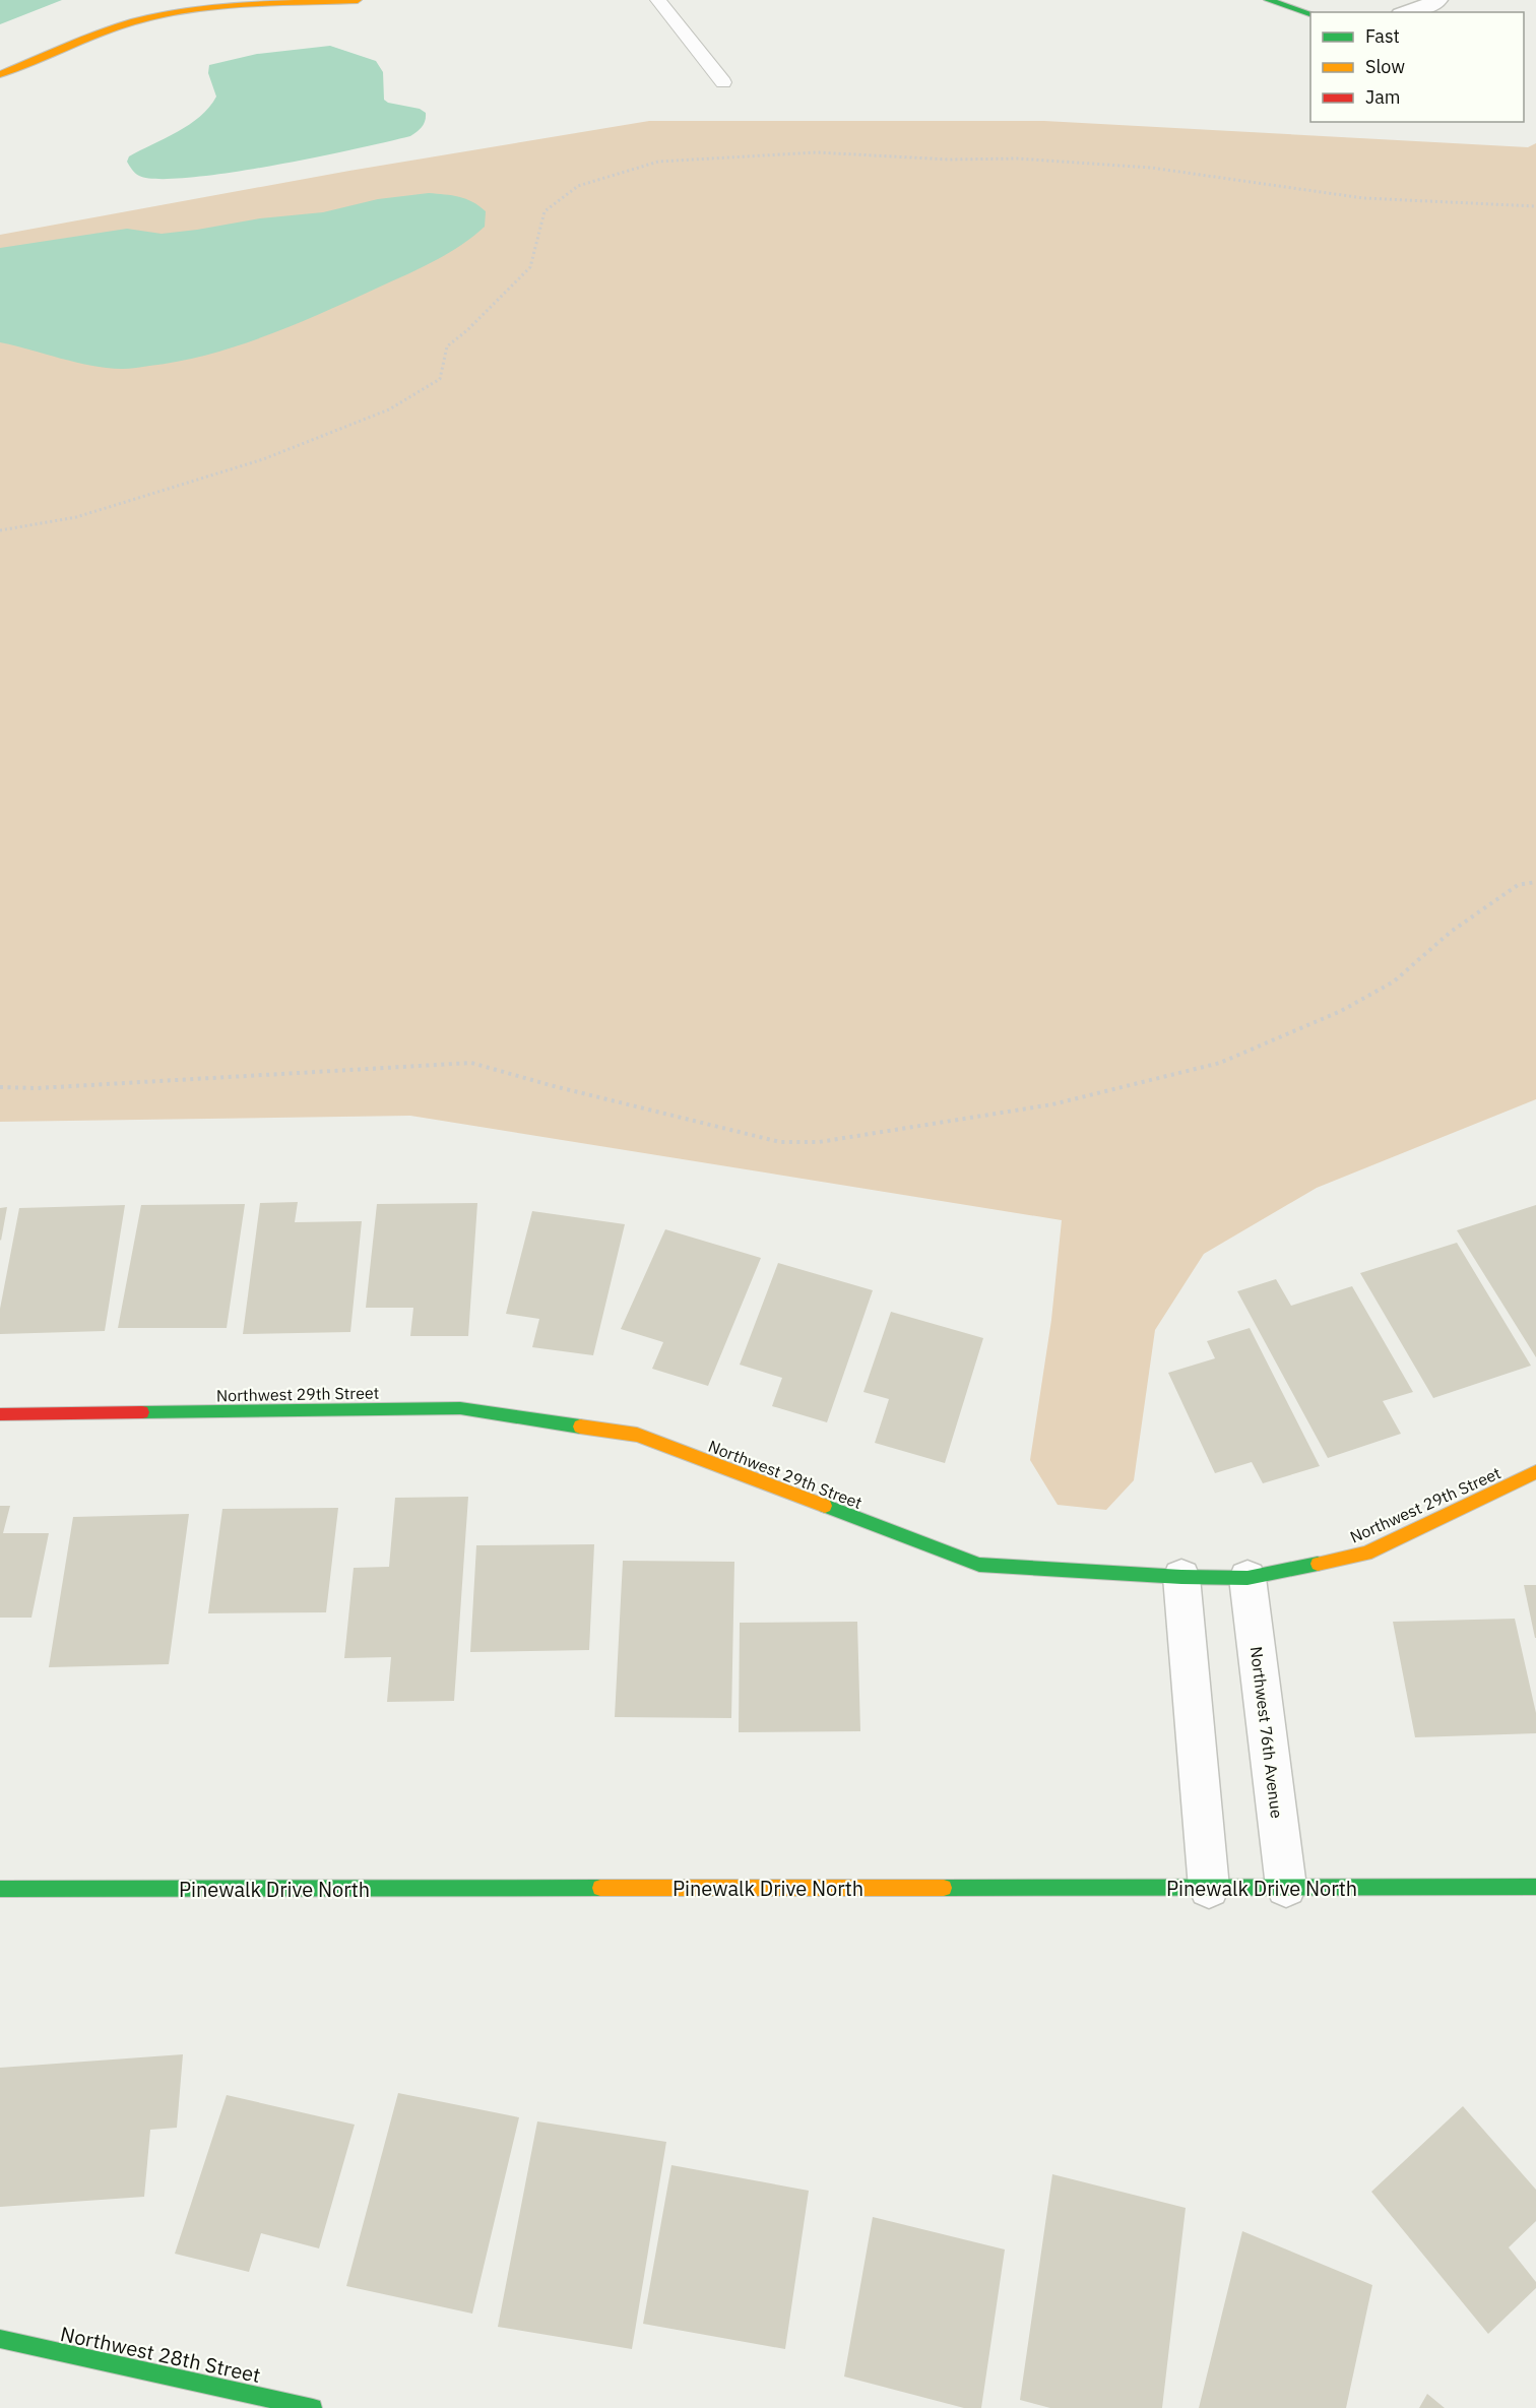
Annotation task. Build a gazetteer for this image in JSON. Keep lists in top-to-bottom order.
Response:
{
  "streets": {
    "street": [
      "Northwest 29th Street",
      "Northwest 76th Avenue",
      "Pinewalk Drive North",
      "Northwest 28th Street"
    ]
  },
  "crossings": [
    ["Northwest 29th Street", "Northwest 76th Avenue"],
    ["Northwest 76th Avenue", "Pinewalk Drive North"]
  ],
  "legend": ["Fast", "Slow", "Jam"]
}
